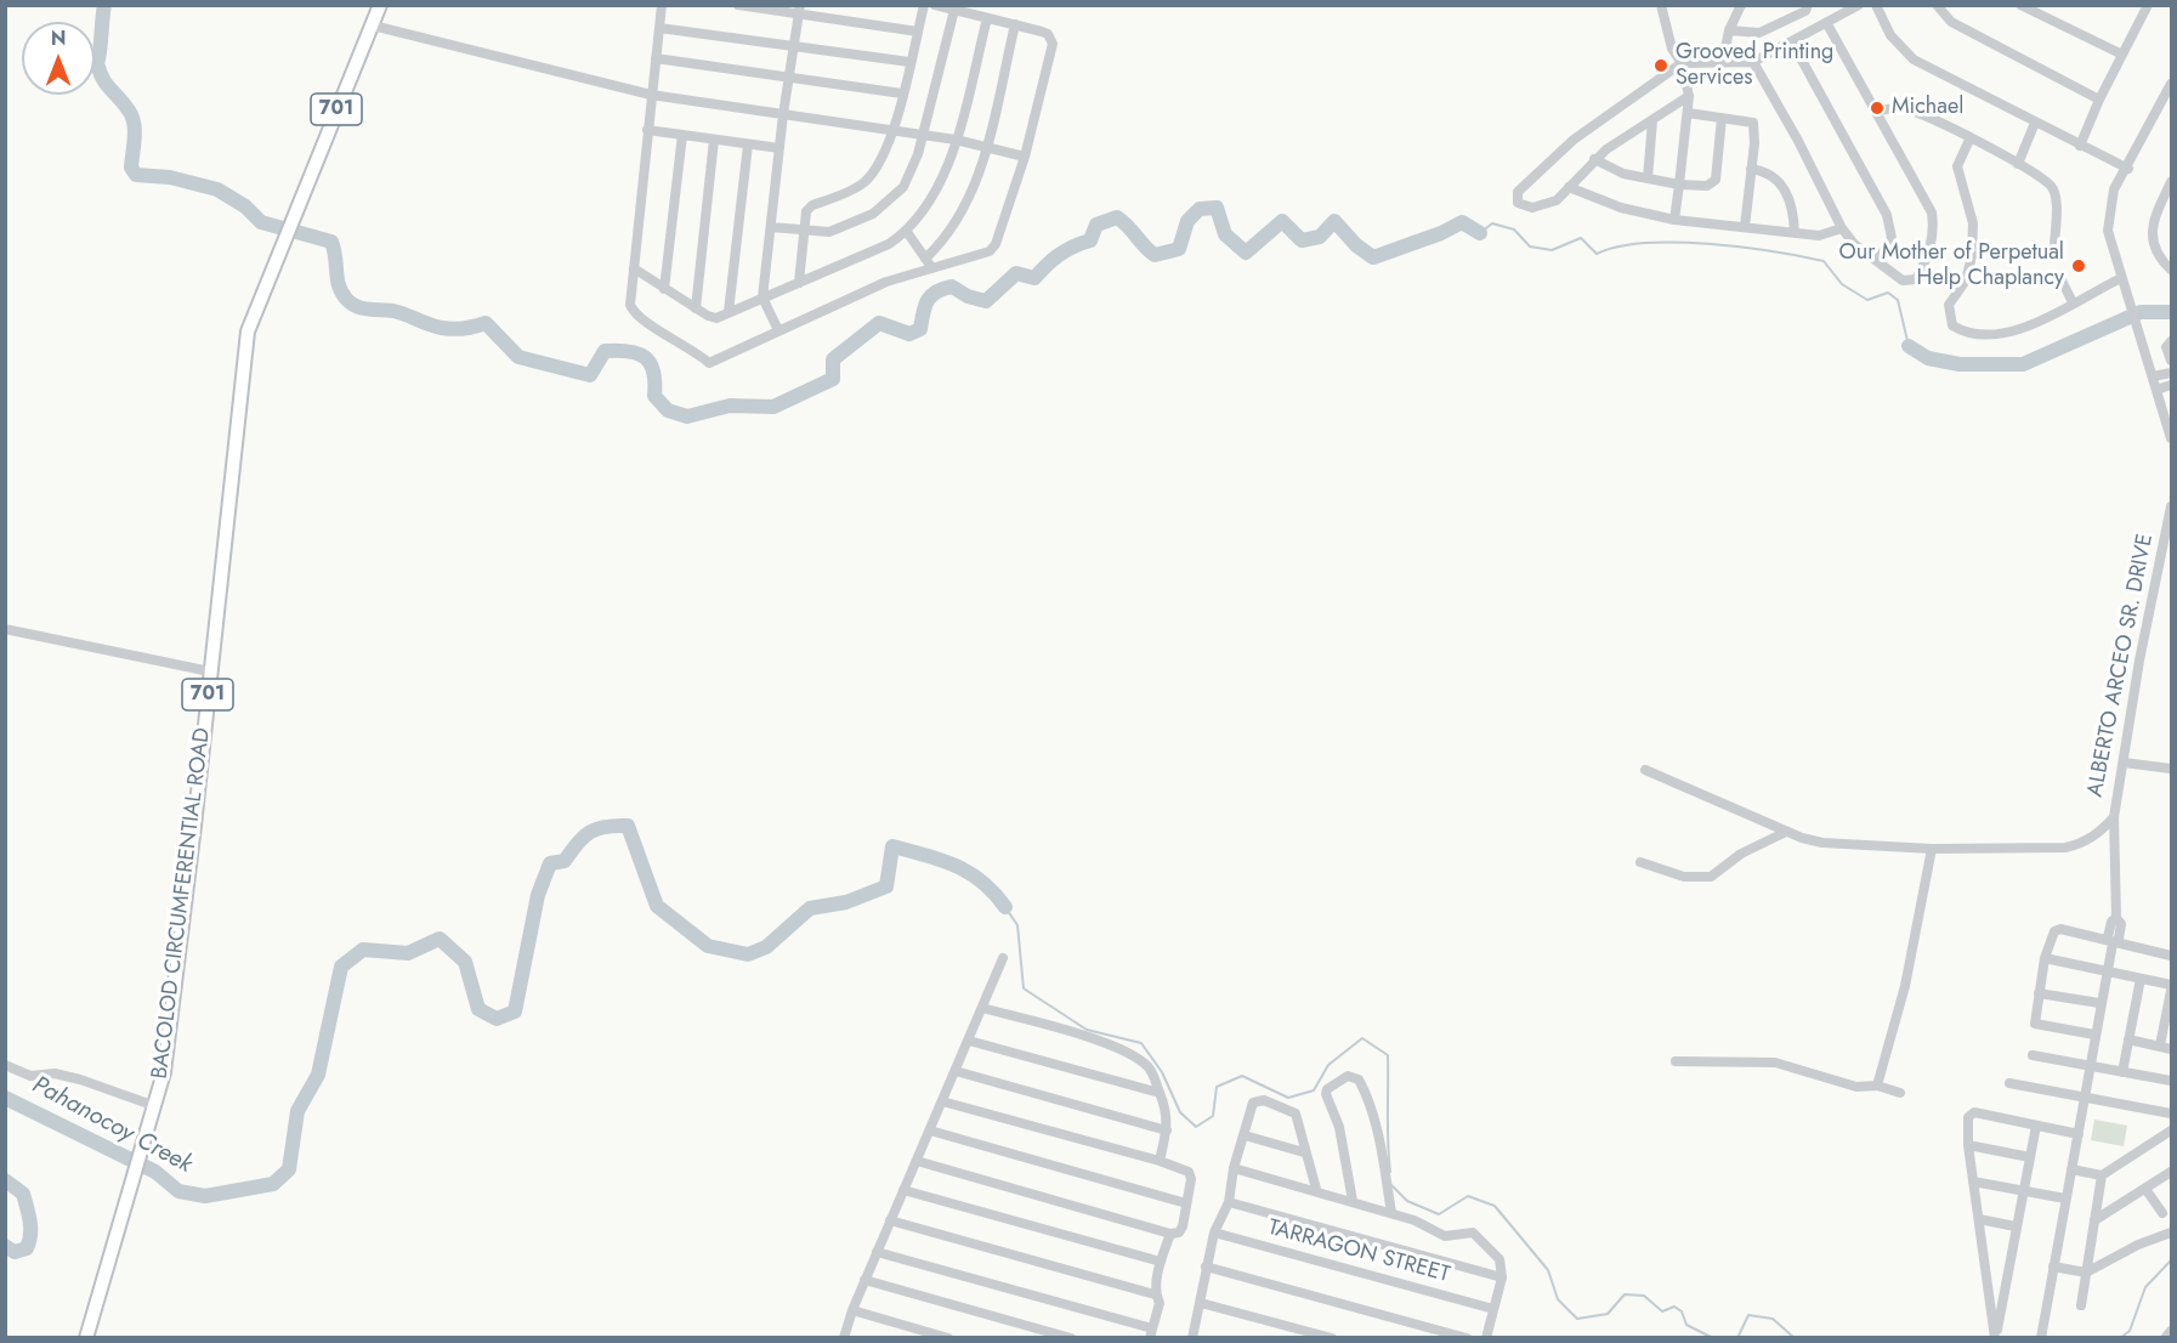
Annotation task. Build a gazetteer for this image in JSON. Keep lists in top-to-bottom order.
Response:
{
  "streets": {
    "main road": ["701", "BACOLOD CIRCUMFERENTIAL ROAD"],
    "street": ["ALBERTO ARCEO SR. DRIVE", "TARRAGON STREET"]
  },
  "water": ["Pahanocoy Creek"],
  "places": ["Grooved Printing Services", "Michael", "Our Mother of Perpetual Help Chaplancy"],
  "north": "top"
}
